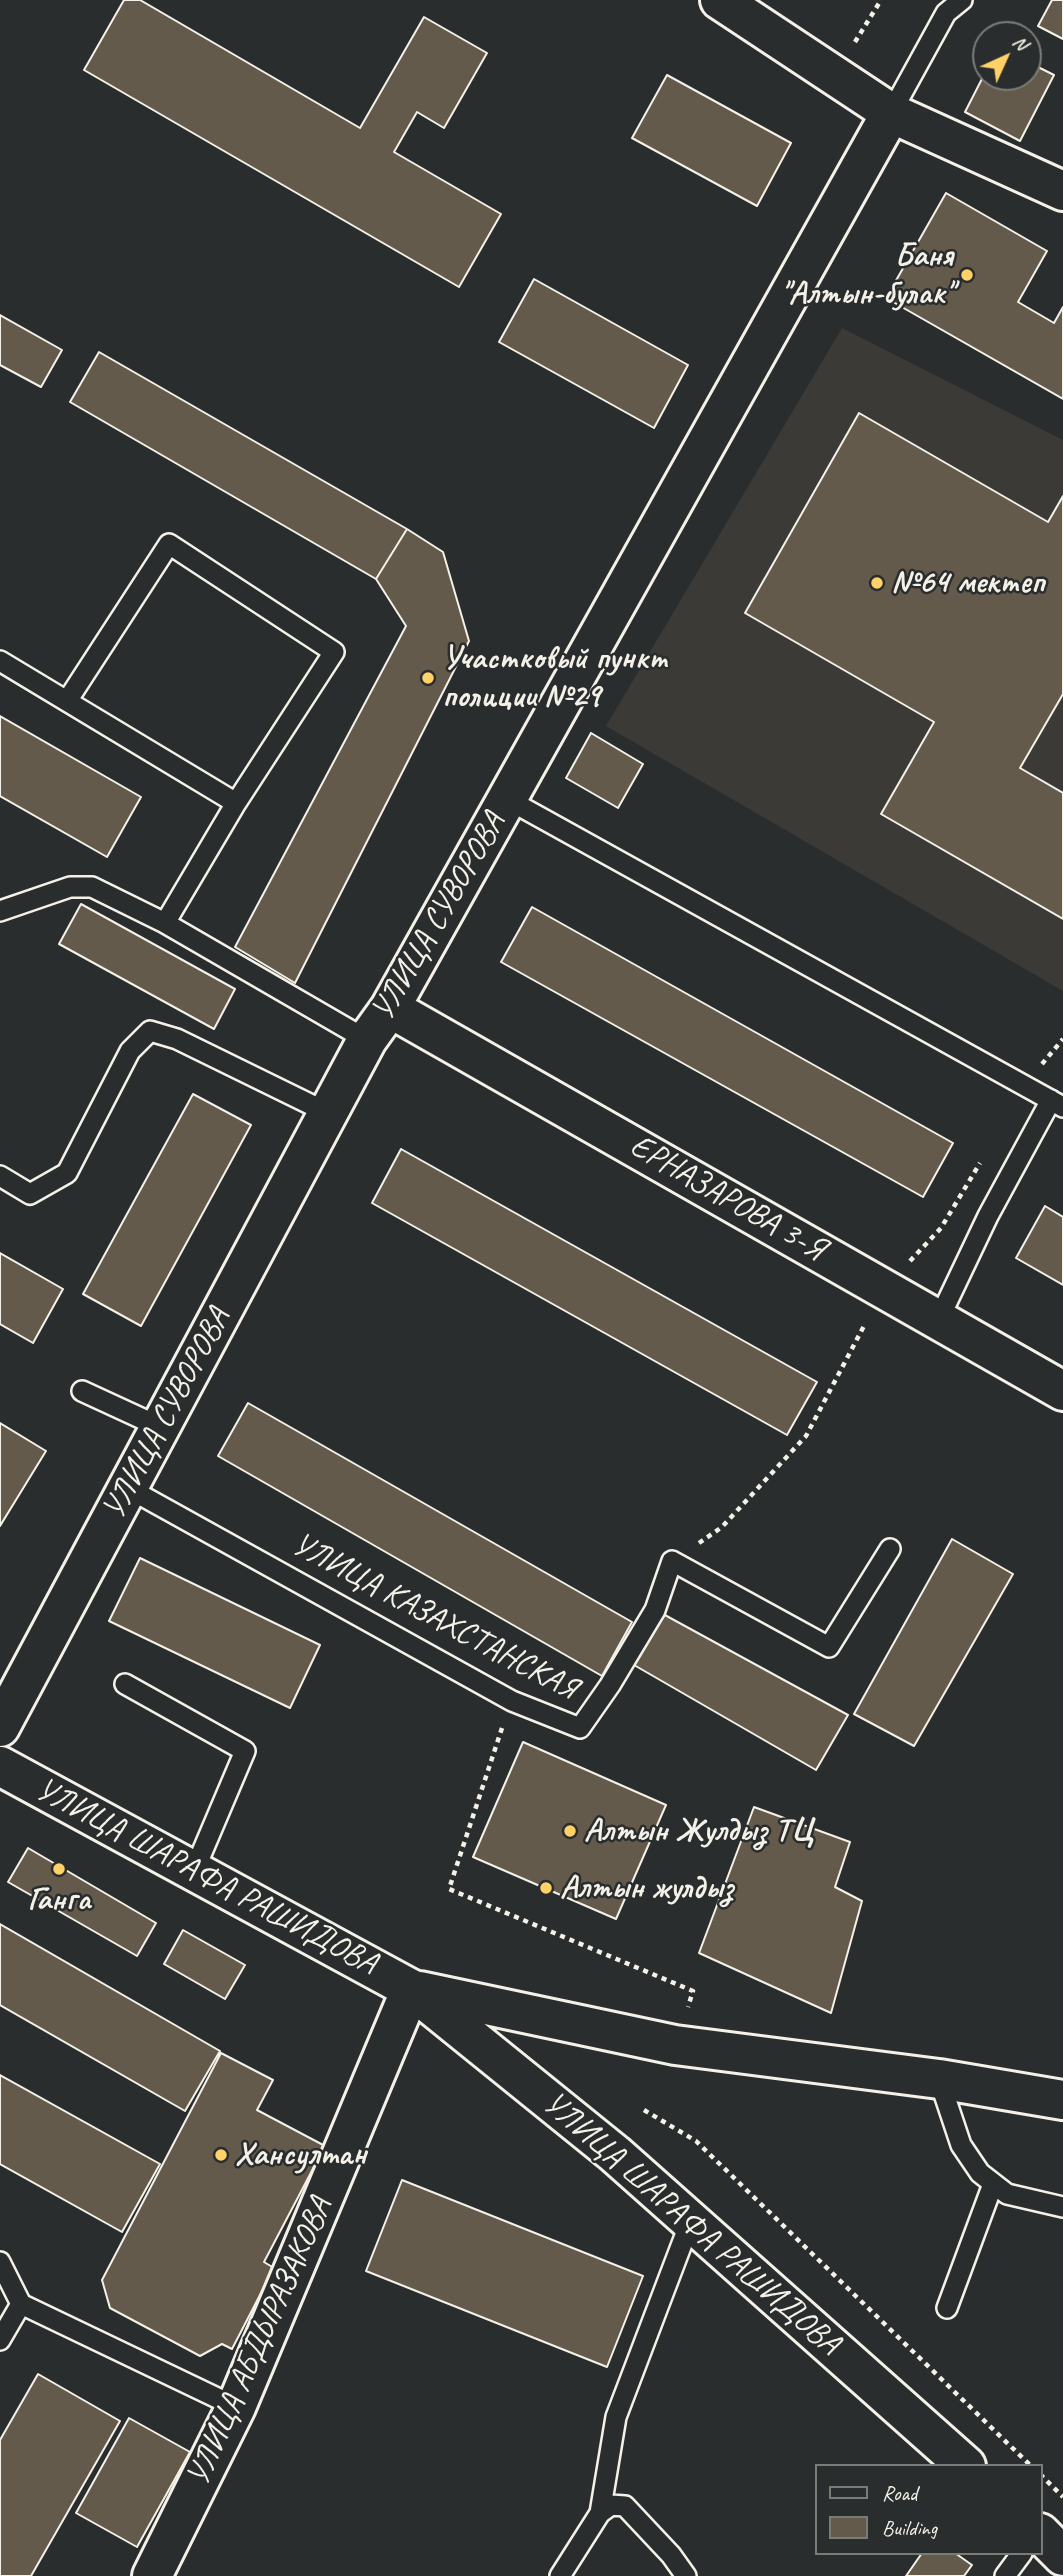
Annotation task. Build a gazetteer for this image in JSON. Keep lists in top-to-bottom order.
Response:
{
  "streets": {
    "street": [
      "УЛИЦА СУВОРОВА",
      "ЕРНАЗАРОВА 3-Я",
      "УЛИЦА ШАРАФА РАШИДОВА",
      "УЛИЦА АБДЫРАЗАКОВА"
    ],
    "lane": ["УЛИЦА КАЗАХСТАНСКАЯ"]
  },
  "crossings": [
    ["УЛИЦА СУВОРОВА", "ЕРНАЗАРОВА 3-Я"],
    ["УЛИЦА СУВОРОВА", "УЛИЦА КАЗАХСТАНСКАЯ"],
    ["УЛИЦА ШАРАФА РАШИДОВА", "УЛИЦА АБДЫРАЗАКОВА"]
  ],
  "places": [
    "Баня \"Алтын-булак\"",
    "№64 мектеп",
    "Участковый пункт полиции №29",
    "Алтын Жулдыз ТЦ",
    "Ганга",
    "Алтын жулдыз",
    "Хансултан"
  ],
  "legend": ["Road", "Building"],
  "north": "top right"
}
